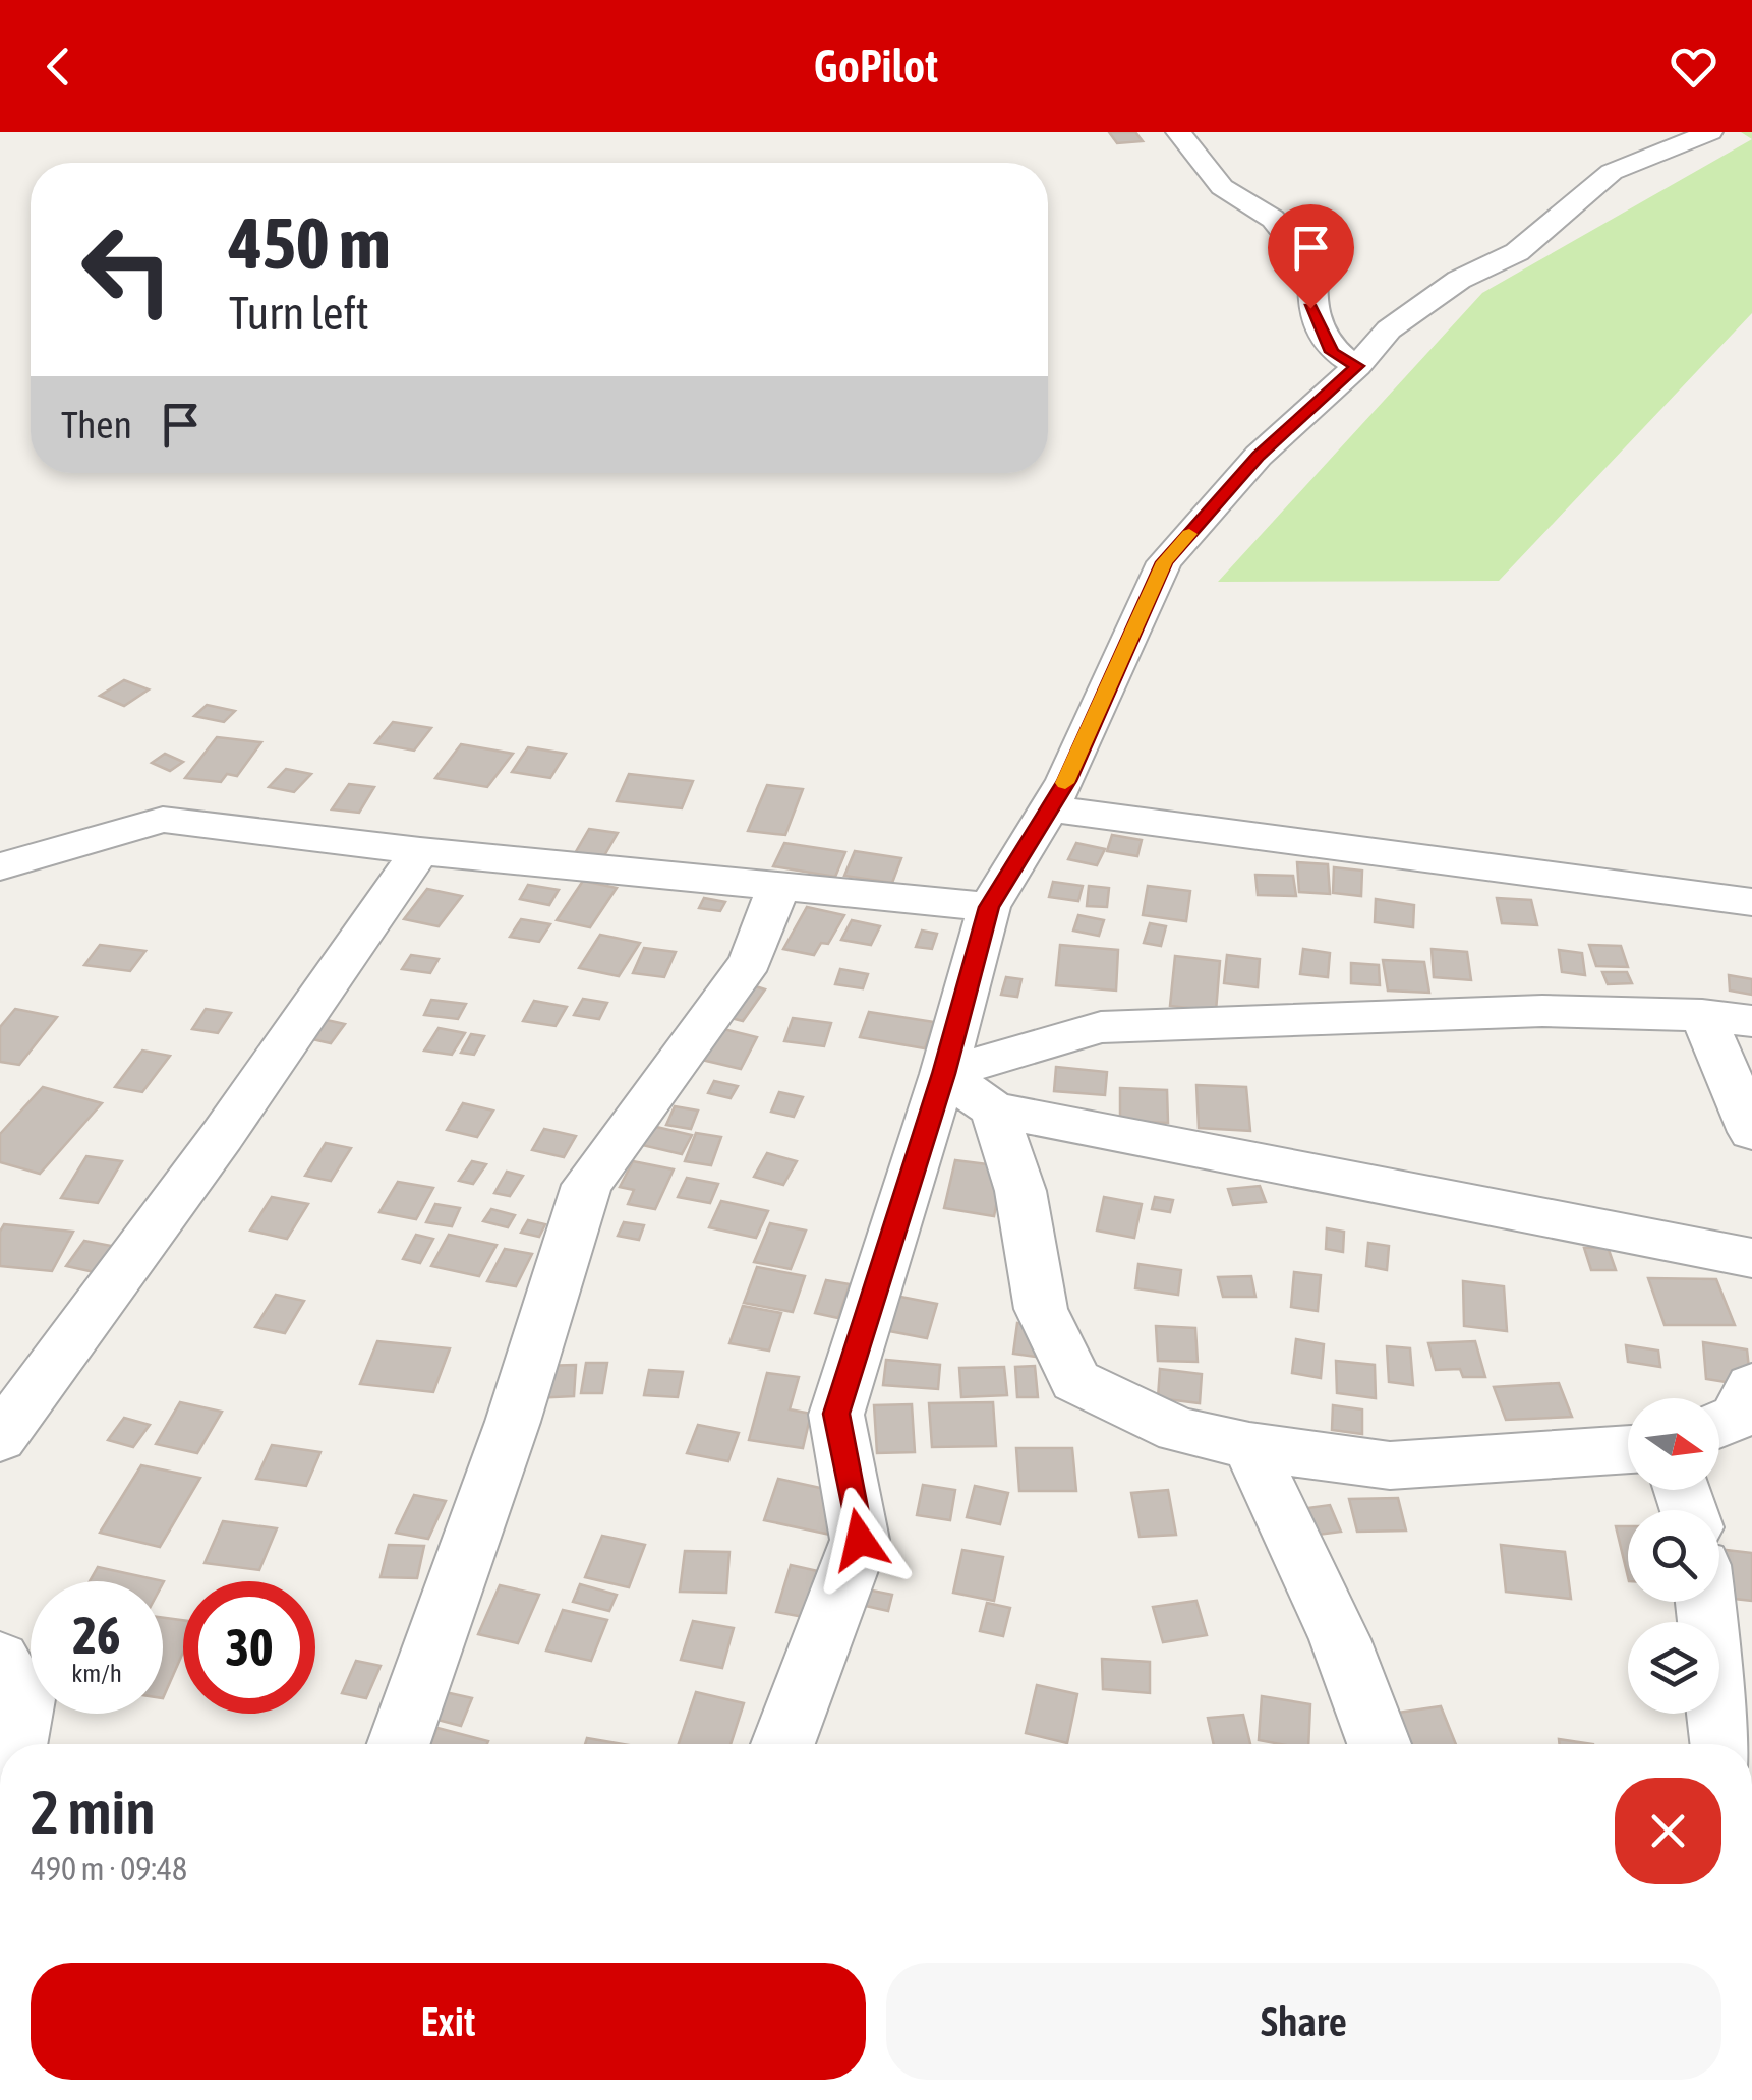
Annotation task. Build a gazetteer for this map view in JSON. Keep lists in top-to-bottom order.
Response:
{
  "north": "right",
  "page": {
    "header": "GoPilot",
    "turn": ["450 m", "Turn left"],
    "then": "Then",
    "speed": "26 km/h",
    "limit": "30",
    "heading": ["2 min", "490 m · 09:48"],
    "buttons": ["Exit", "Share"]
  }
}
